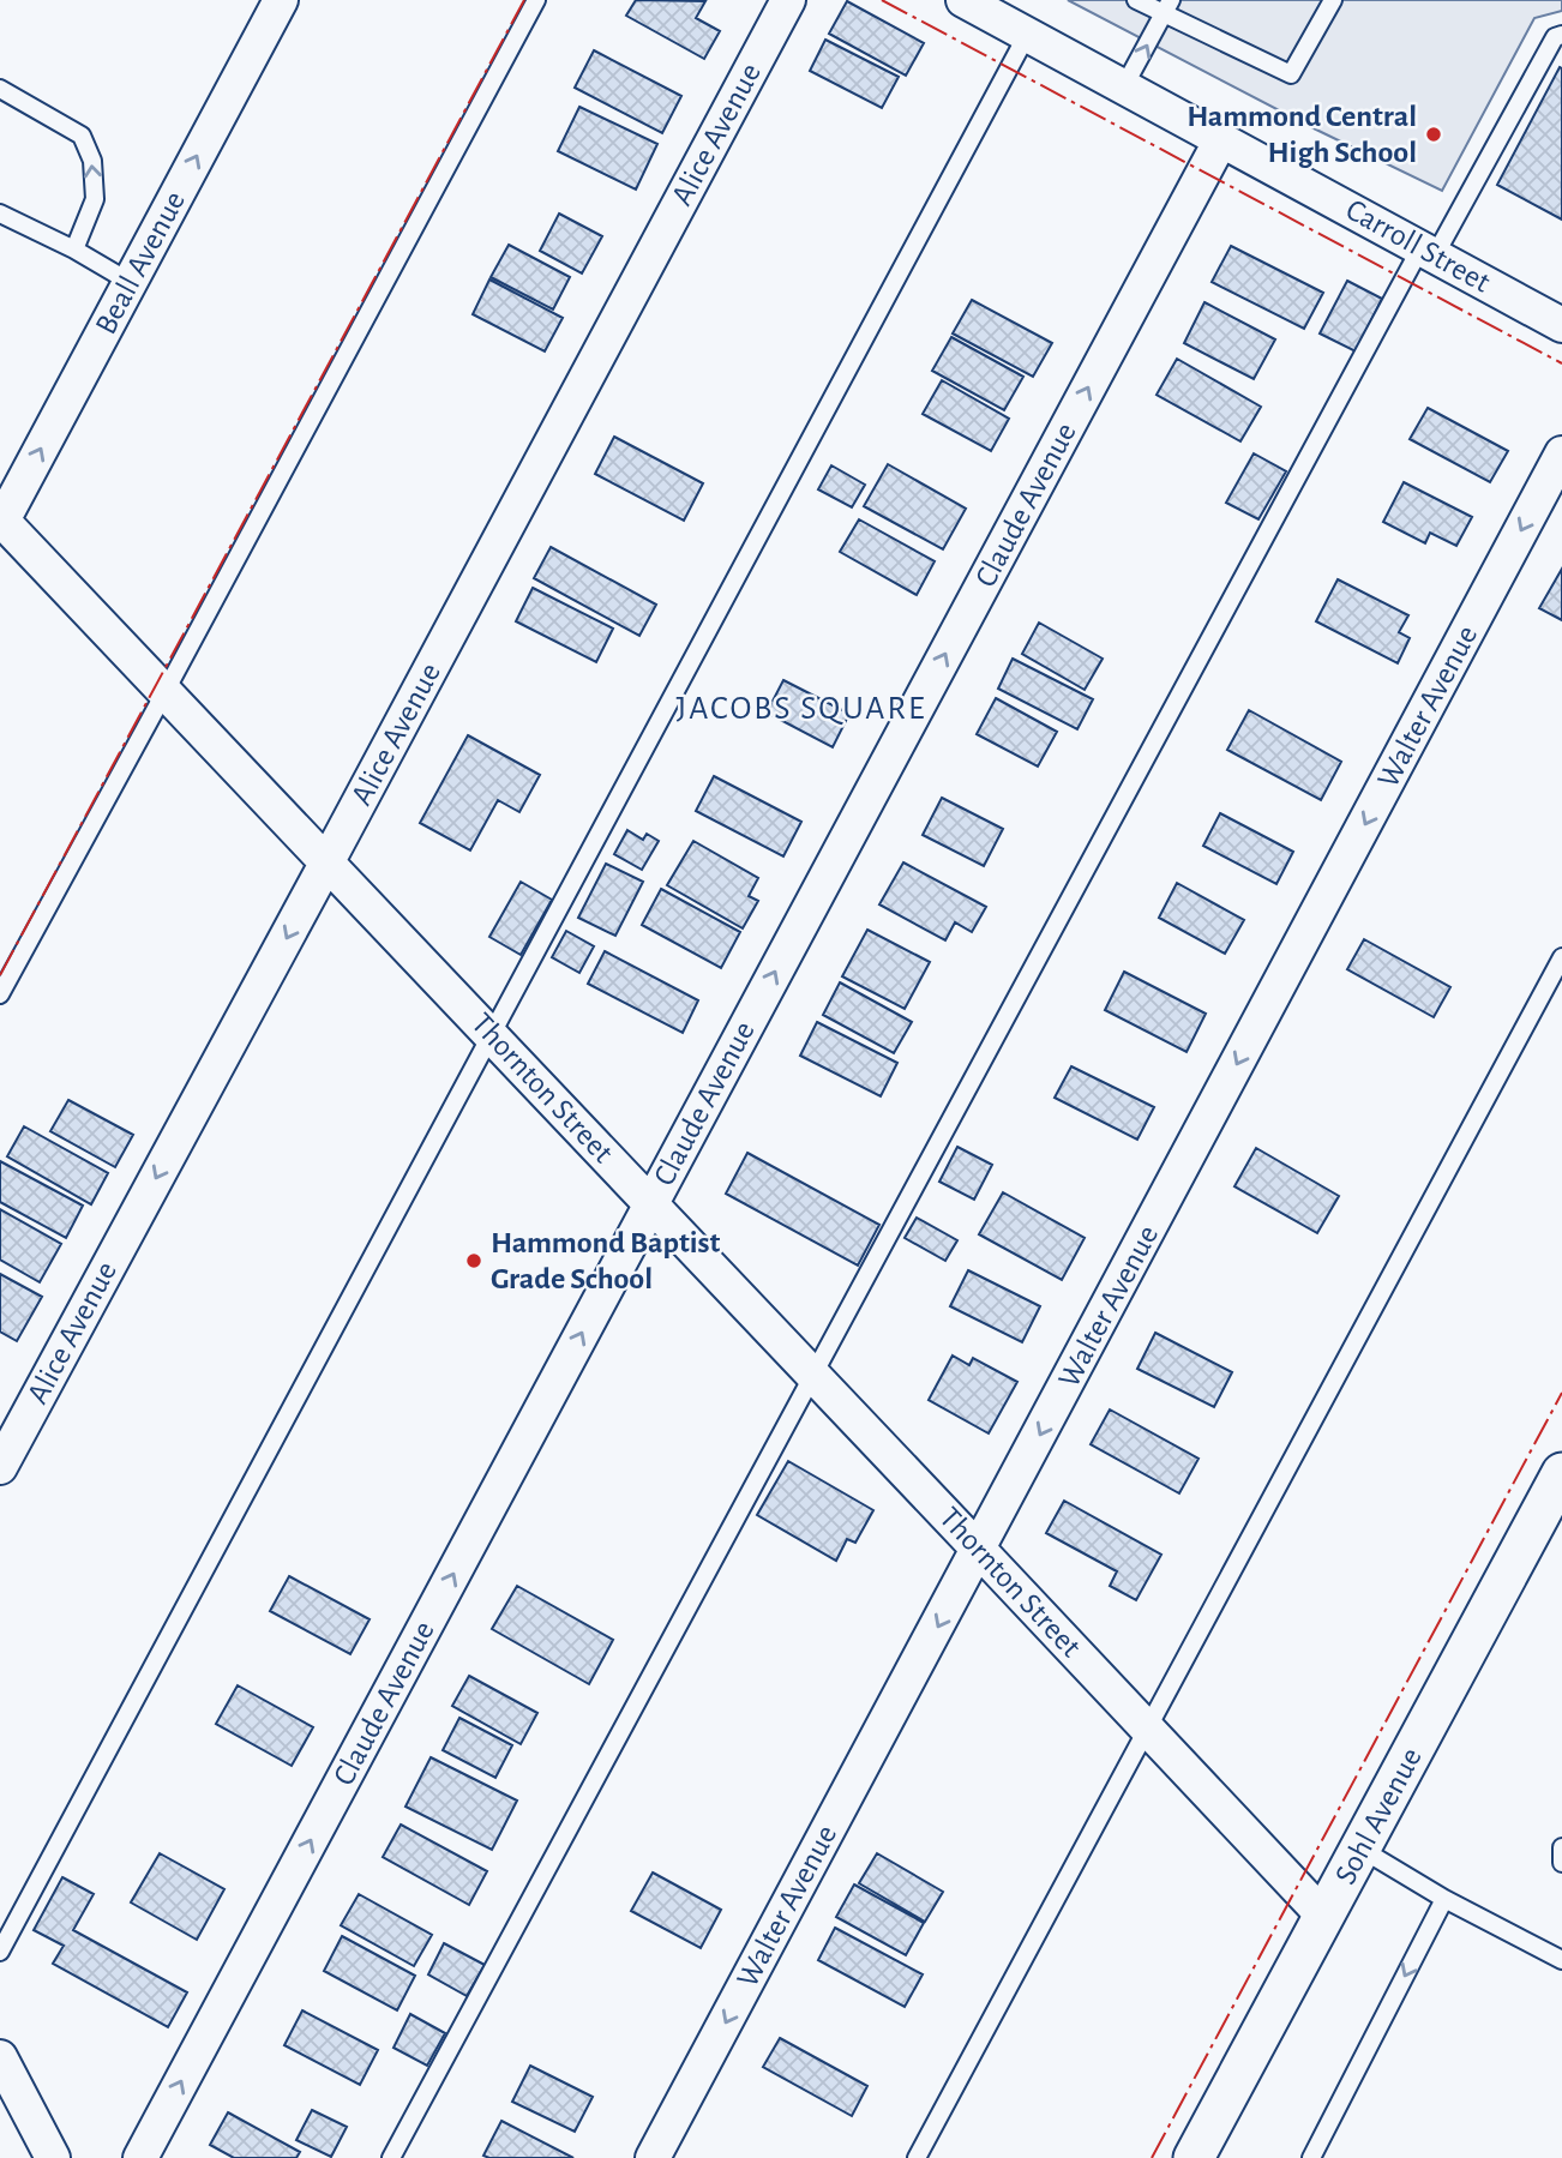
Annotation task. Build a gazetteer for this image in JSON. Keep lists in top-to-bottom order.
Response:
{
  "streets": {
    "street": [
      "Alice Avenue",
      "Carroll Street",
      "Beall Avenue",
      "Claude Avenue",
      "Walter Avenue",
      "Thornton Street",
      "Sohl Avenue"
    ]
  },
  "crossings": [
    ["Alice Avenue", "Thornton Street"],
    ["Carroll Street", "Claude Avenue"],
    ["Beall Avenue", "Thornton Street"],
    ["Claude Avenue", "Thornton Street"],
    ["Walter Avenue", "Thornton Street"],
    ["Thornton Street", "Sohl Avenue"]
  ],
  "one_way": [
    "Alice Avenue",
    "Beall Avenue",
    "Claude Avenue",
    "Walter Avenue"
  ],
  "districts": ["JACOBS SQUARE"],
  "places": ["Hammond Central High School", "Hammond Baptist Grade School"]
}
